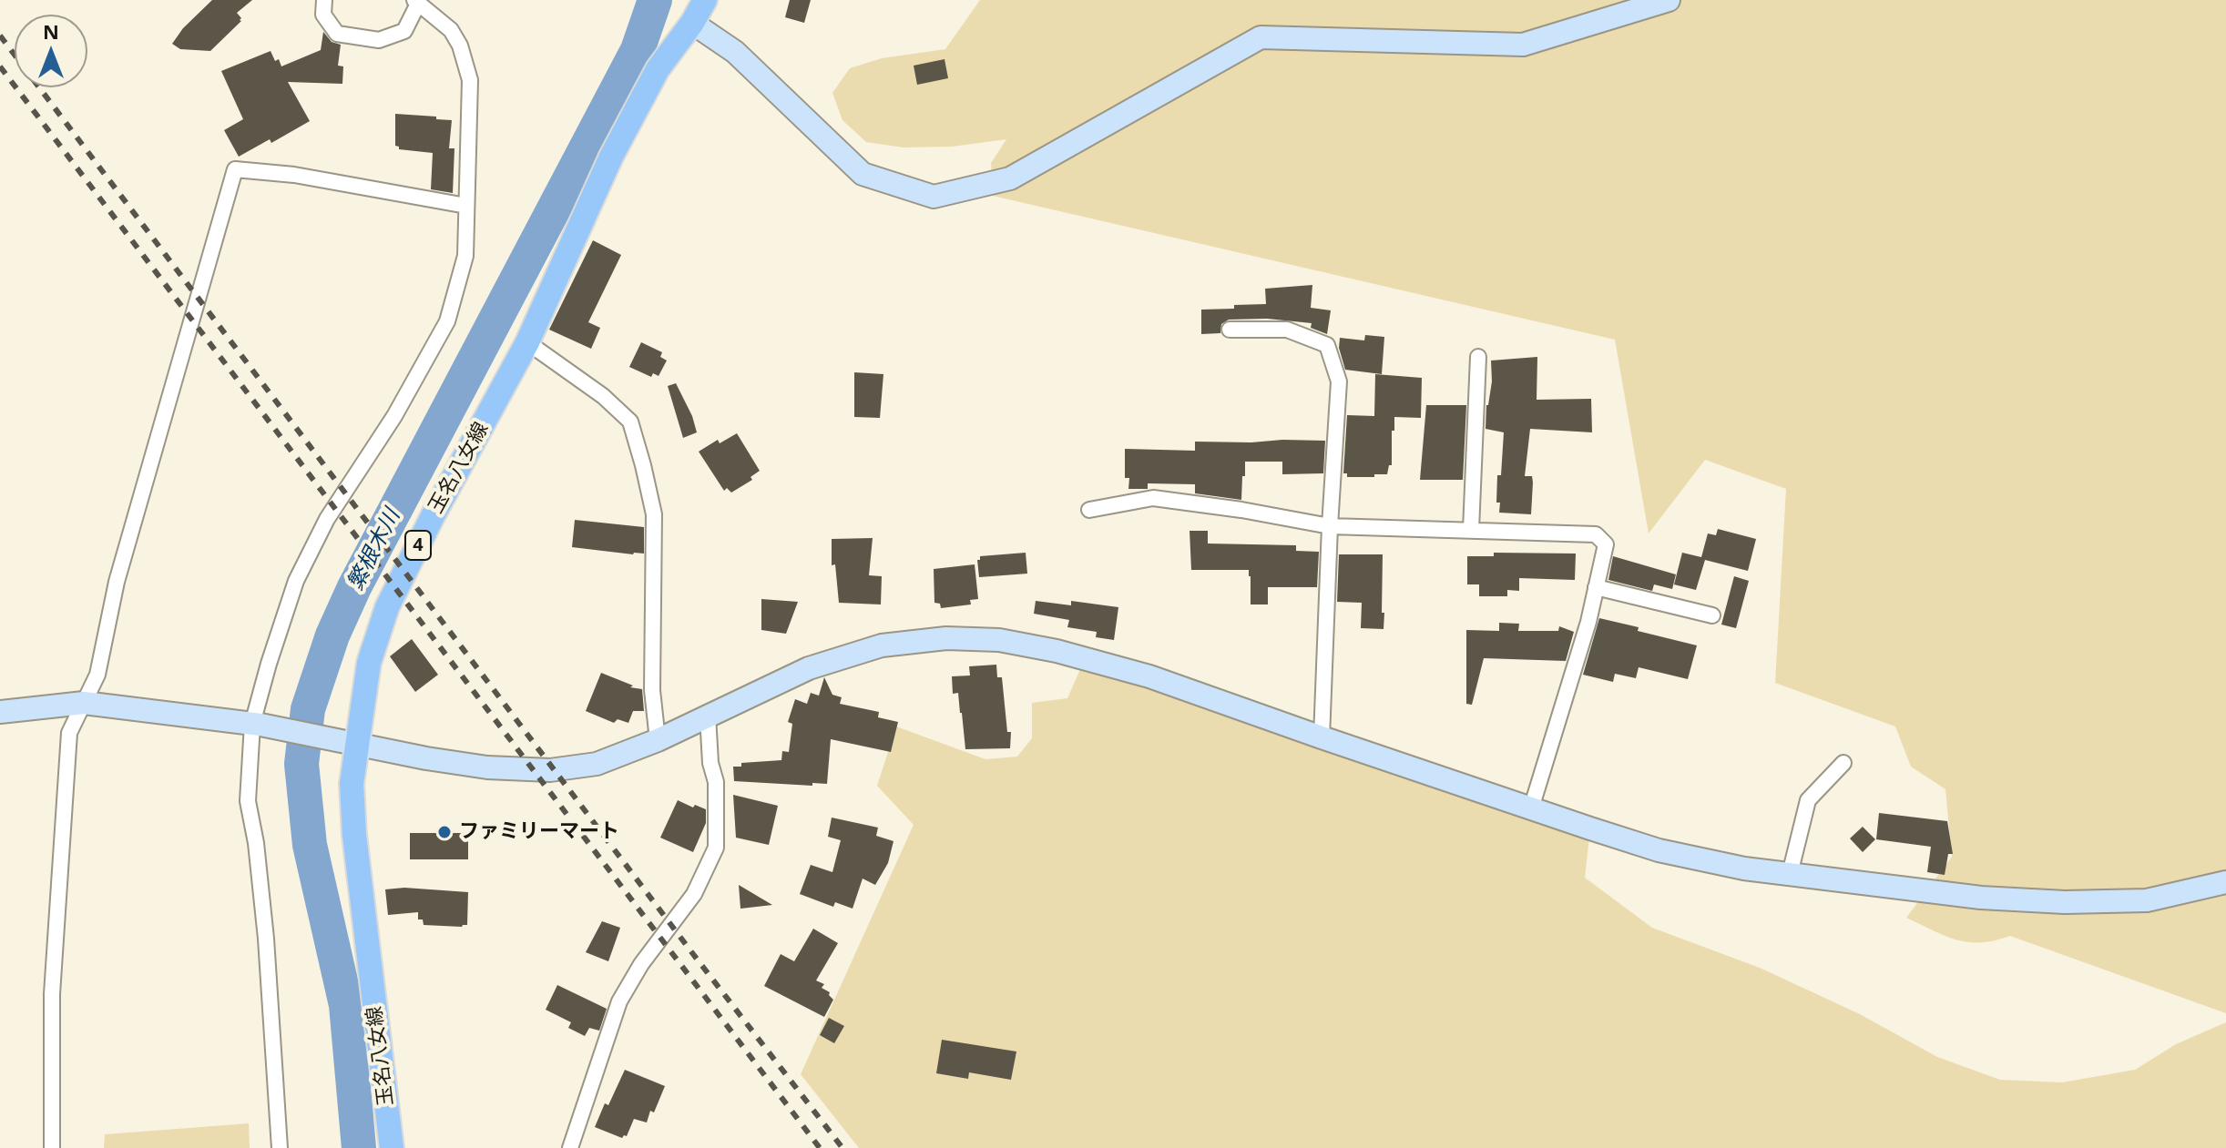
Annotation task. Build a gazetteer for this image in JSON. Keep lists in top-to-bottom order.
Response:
{
  "streets": {
    "main road": ["玉名八女線", "4"]
  },
  "water": ["繁根木川"],
  "places": ["ファミリーマート"],
  "north": "top"
}
